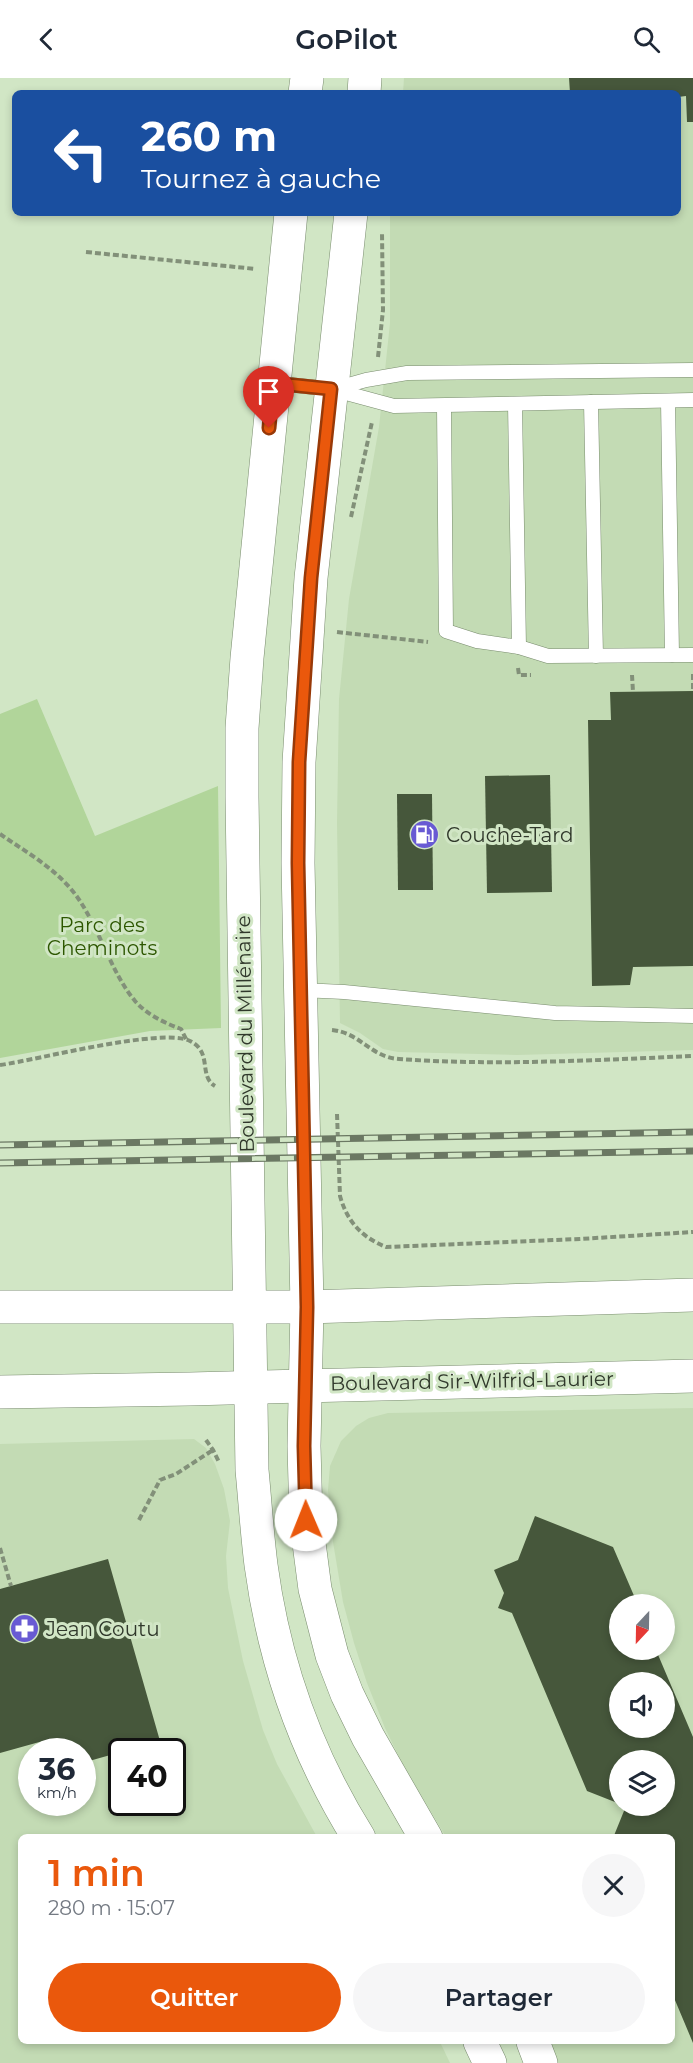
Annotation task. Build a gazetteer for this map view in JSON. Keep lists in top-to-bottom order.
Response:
{
  "streets": {
    "street": ["Boulevard du Millénaire", "Boulevard Sir-Wilfrid-Laurier"]
  },
  "crossings": [
    ["Boulevard du Millénaire", "Boulevard Sir-Wilfrid-Laurier"]
  ],
  "parks": ["Parc des Cheminots"],
  "places": {
    "fuel station": ["Couche-Tard"],
    "pharmacy": ["Jean Coutu"]
  },
  "north": "bottom",
  "page": {
    "header": "GoPilot",
    "turn": ["260 m", "Tournez à gauche"],
    "speed": "36 km/h",
    "limit": "40",
    "heading": ["1 min", "280 m · 15:07"],
    "buttons": ["Quitter", "Partager"]
  }
}
